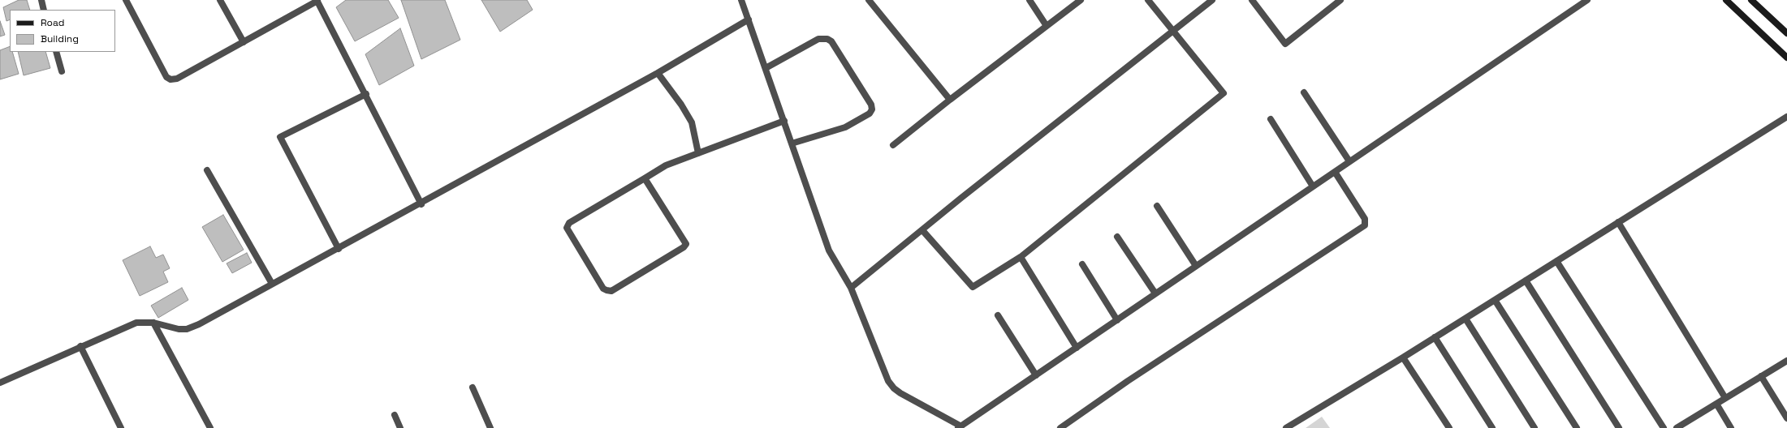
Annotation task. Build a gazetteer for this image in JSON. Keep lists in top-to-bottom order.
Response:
{
  "legend": ["Road", "Building"]
}
